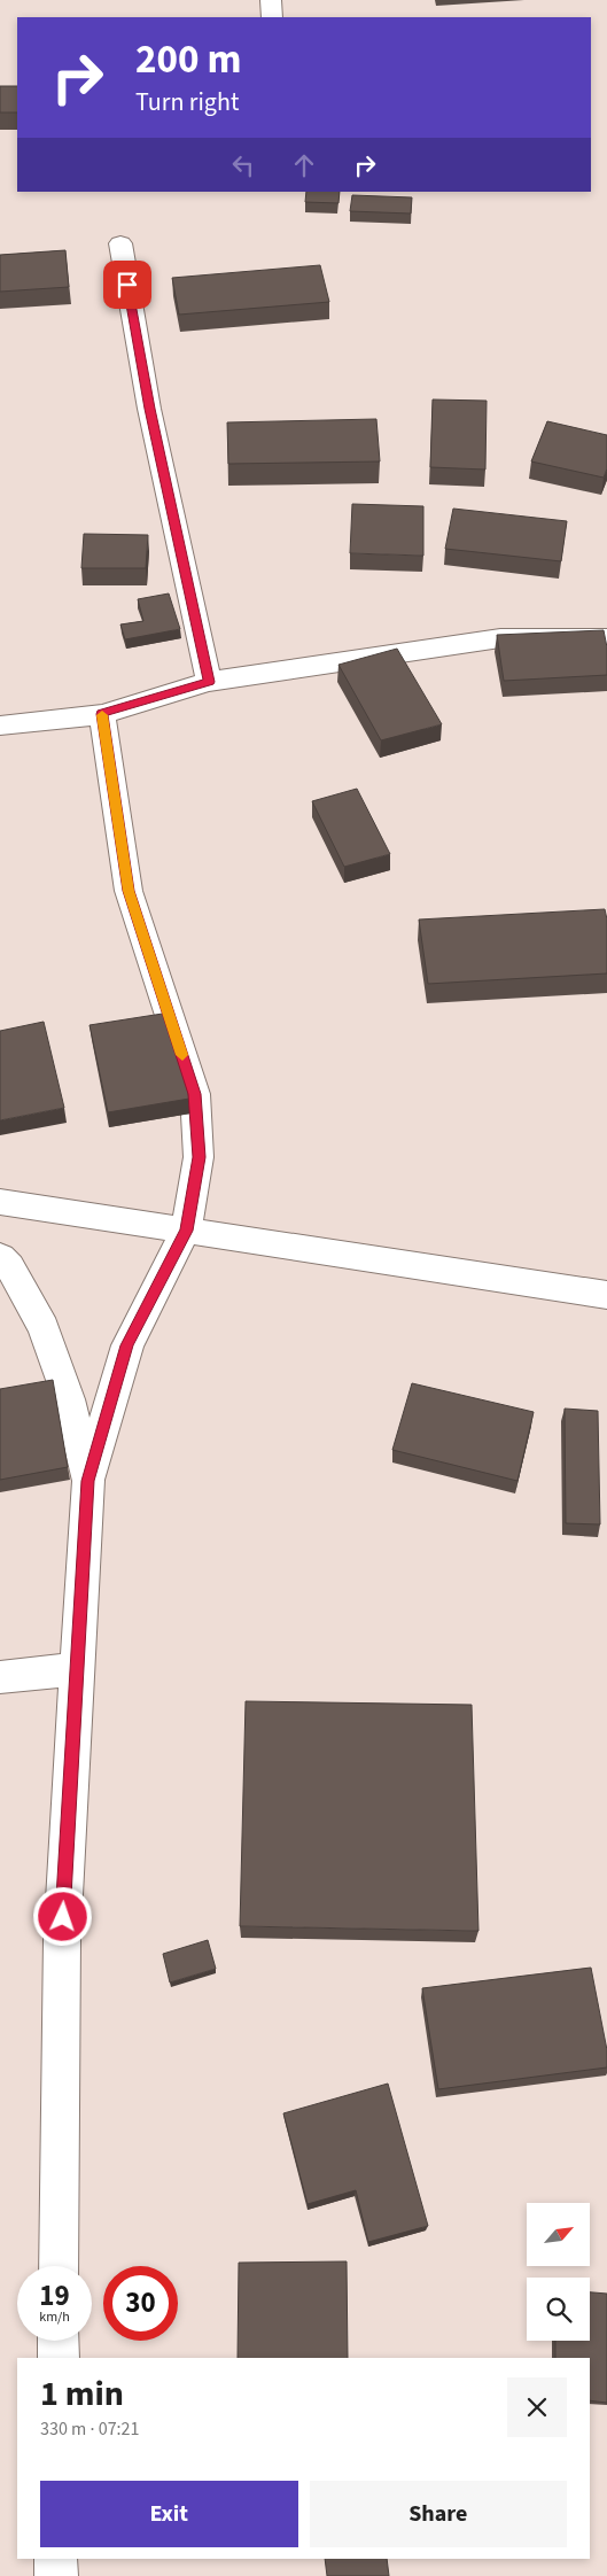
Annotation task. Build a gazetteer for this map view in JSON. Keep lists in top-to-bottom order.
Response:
{
  "north": "top right",
  "page": {
    "turn": ["200 m", "Turn right"],
    "speed": "19 km/h",
    "limit": "30",
    "heading": ["1 min", "330 m · 07:21"],
    "buttons": ["Exit", "Share"]
  }
}
